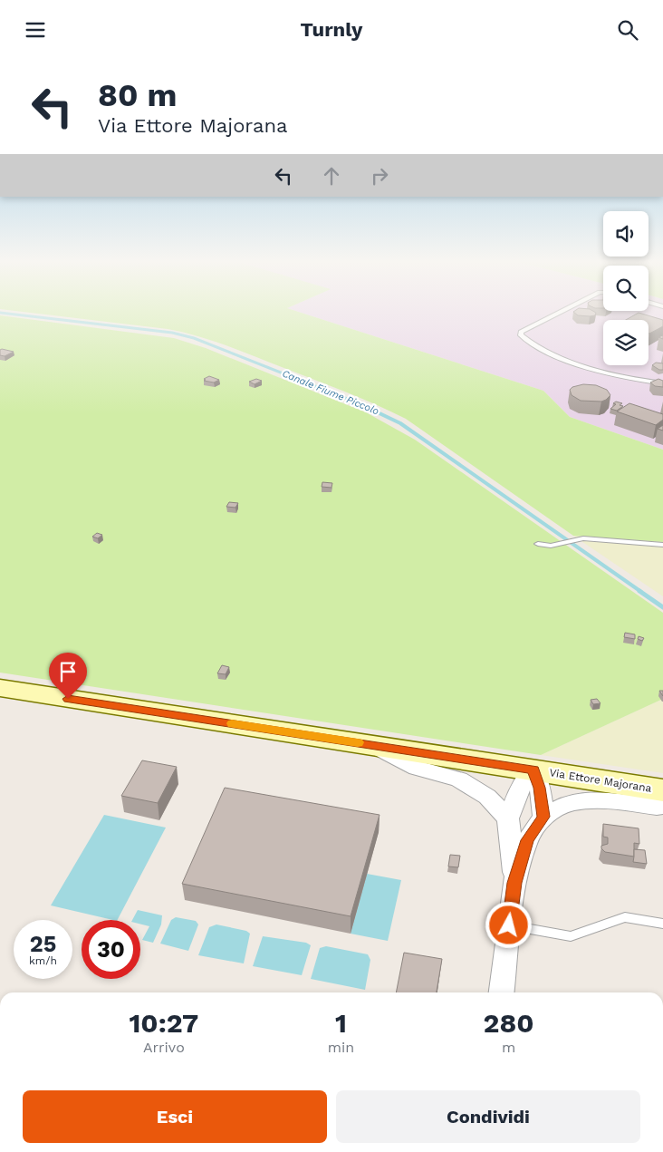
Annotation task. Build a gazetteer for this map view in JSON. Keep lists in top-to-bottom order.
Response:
{
  "streets": {
    "main road": ["Via Ettore Majorana"]
  },
  "water": ["Canale Fiume Piccolo"],
  "page": {
    "header": "Turnly",
    "turn": ["80 m", "Via Ettore Majorana"],
    "speed": "25 km/h",
    "limit": "30",
    "eta": [
      "10:27",
      "Arrivo",
      "1",
      "min",
      "280",
      "m"
    ],
    "buttons": ["Esci", "Condividi"]
  }
}
